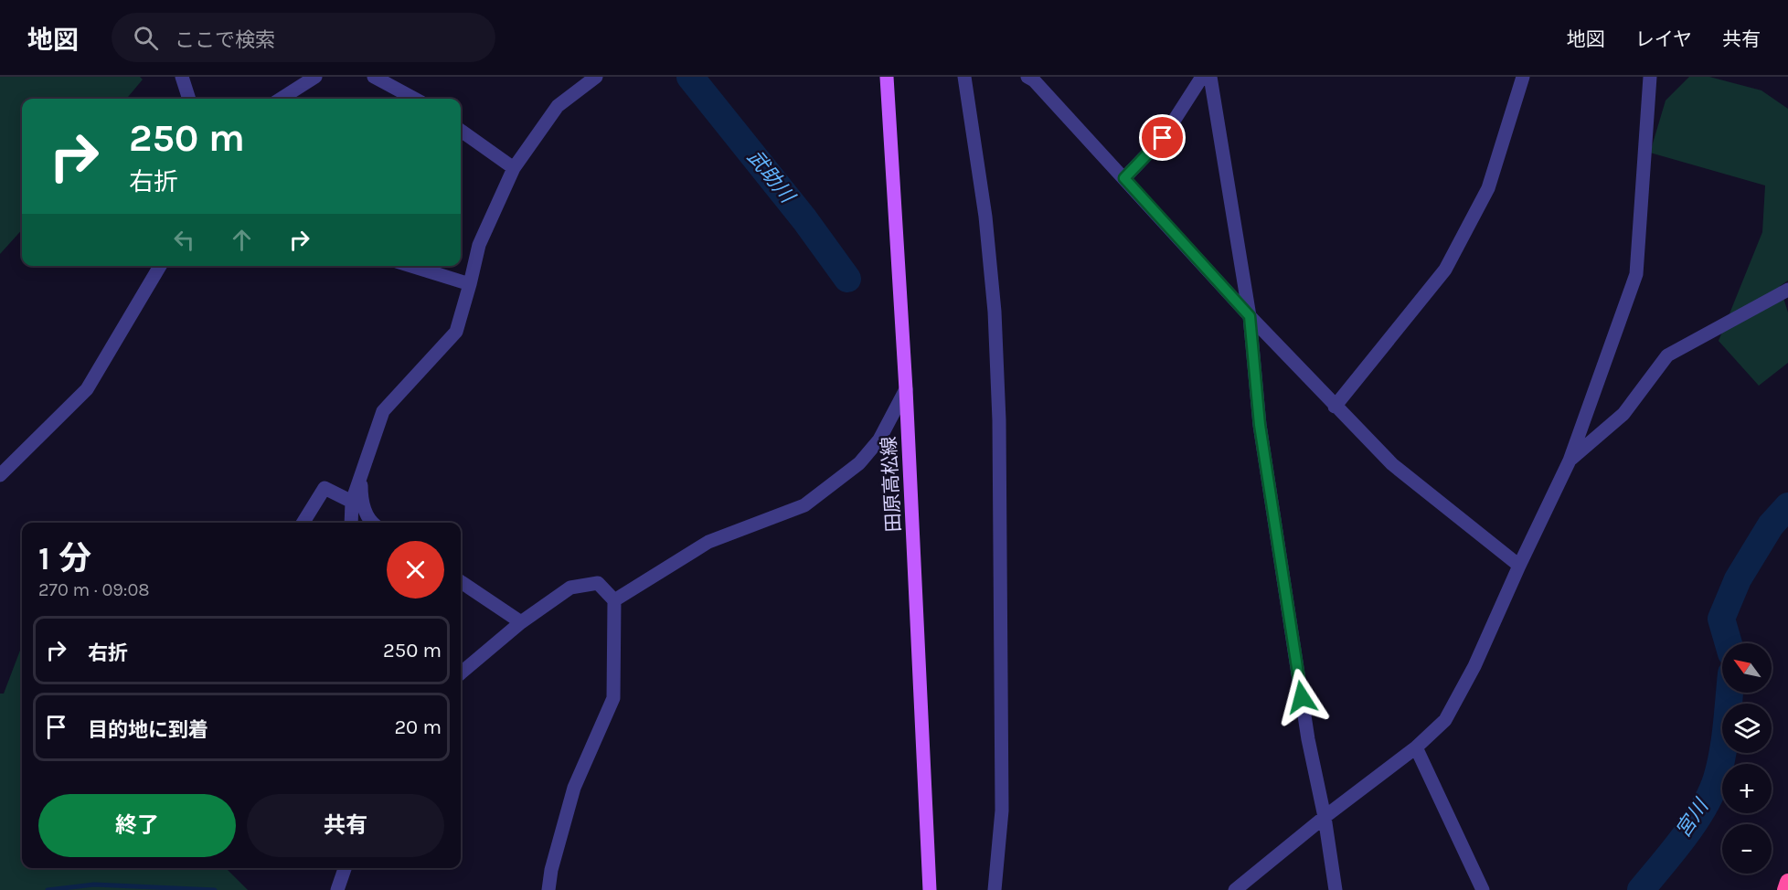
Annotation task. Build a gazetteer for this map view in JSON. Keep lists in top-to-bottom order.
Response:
{
  "streets": {
    "main road": ["田原高松線"]
  },
  "water": ["武助川", "宮川"],
  "north": "top left",
  "page": {
    "header": "地図",
    "search": "ここで検索",
    "nav": ["地図", "レイヤ", "共有"],
    "turn": ["250 m", "右折"],
    "heading": ["1 分", "270 m · 09:08"],
    "list": [
      {
        "name": "右折",
        "value": "250 m"
      },
      {
        "name": "目的地に到着",
        "value": "20 m"
      }
    ],
    "map_buttons": ["+", "−"],
    "buttons": ["終了", "共有"]
  }
}
